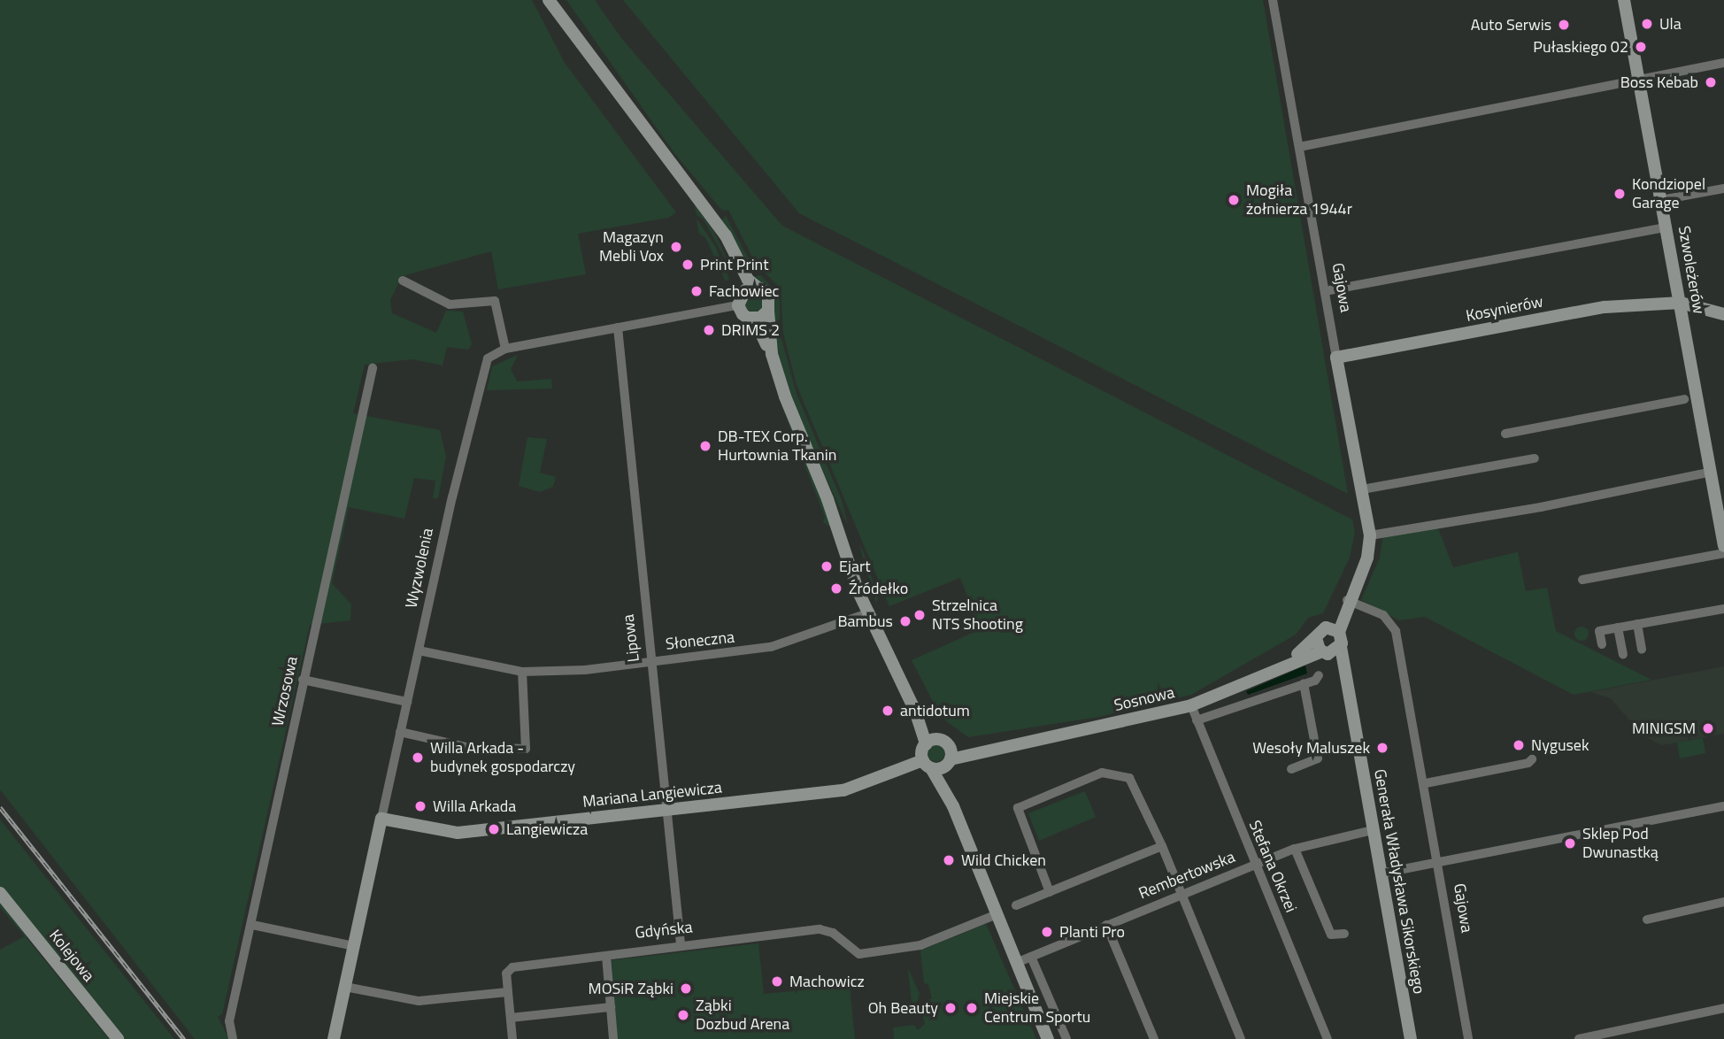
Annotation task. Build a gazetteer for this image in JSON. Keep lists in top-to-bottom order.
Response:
{
  "streets": {
    "street": [
      "Szwoleżerów",
      "Gajowa",
      "Kosynierów",
      "Wyzwolenia",
      "Lipowa",
      "Słoneczna",
      "Wrzosowa",
      "Sosnowa",
      "Mariana Langiewicza",
      "Stefana Okrzei",
      "Rembertowska",
      "Generała Władysława Sikorskiego",
      "Gdyńska",
      "Kolejowa"
    ]
  },
  "crossings": [
    ["Szwoleżerów", "Kosynierów"],
    ["Gajowa", "Kosynierów"],
    ["Gajowa", "Sosnowa"],
    ["Wyzwolenia", "Słoneczna"],
    ["Wyzwolenia", "Mariana Langiewicza"],
    ["Lipowa", "Słoneczna"],
    ["Lipowa", "Mariana Langiewicza"],
    ["Lipowa", "Gdyńska"],
    ["Sosnowa", "Mariana Langiewicza"],
    ["Sosnowa", "Stefana Okrzei"],
    ["Sosnowa", "Generała Władysława Sikorskiego"],
    ["Stefana Okrzei", "Rembertowska"],
    ["Rembertowska", "Generała Władysława Sikorskiego"]
  ],
  "places": [
    "Ula",
    "Auto Serwis",
    "Pułaskiego 02",
    "Boss Kebab",
    "Kondziopel Garage",
    "Mogiła żołnierza 1944r",
    "Magazyn Mebli Vox",
    "Print Print",
    "Fachowiec",
    "DRIMS 2",
    "DB-TEX Corp. Hurtownia Tkanin",
    "Ejart",
    "Źródełko",
    "Strzelnica NTS Shooting",
    "Bambus",
    "antidotum",
    "MINIGSM",
    "Nygusek",
    "Wesoły Maluszek",
    "Willa Arkada - budynek gospodarczy",
    "Willa Arkada",
    "Langiewicza",
    "Sklep Pod Dwunastką",
    "Wild Chicken",
    "Planti Pro",
    "Machowicz",
    "MOSiR Ząbki",
    "Oh Beauty",
    "Miejskie Centrum Sportu",
    "Ząbki Dozbud Arena"
  ]
}
